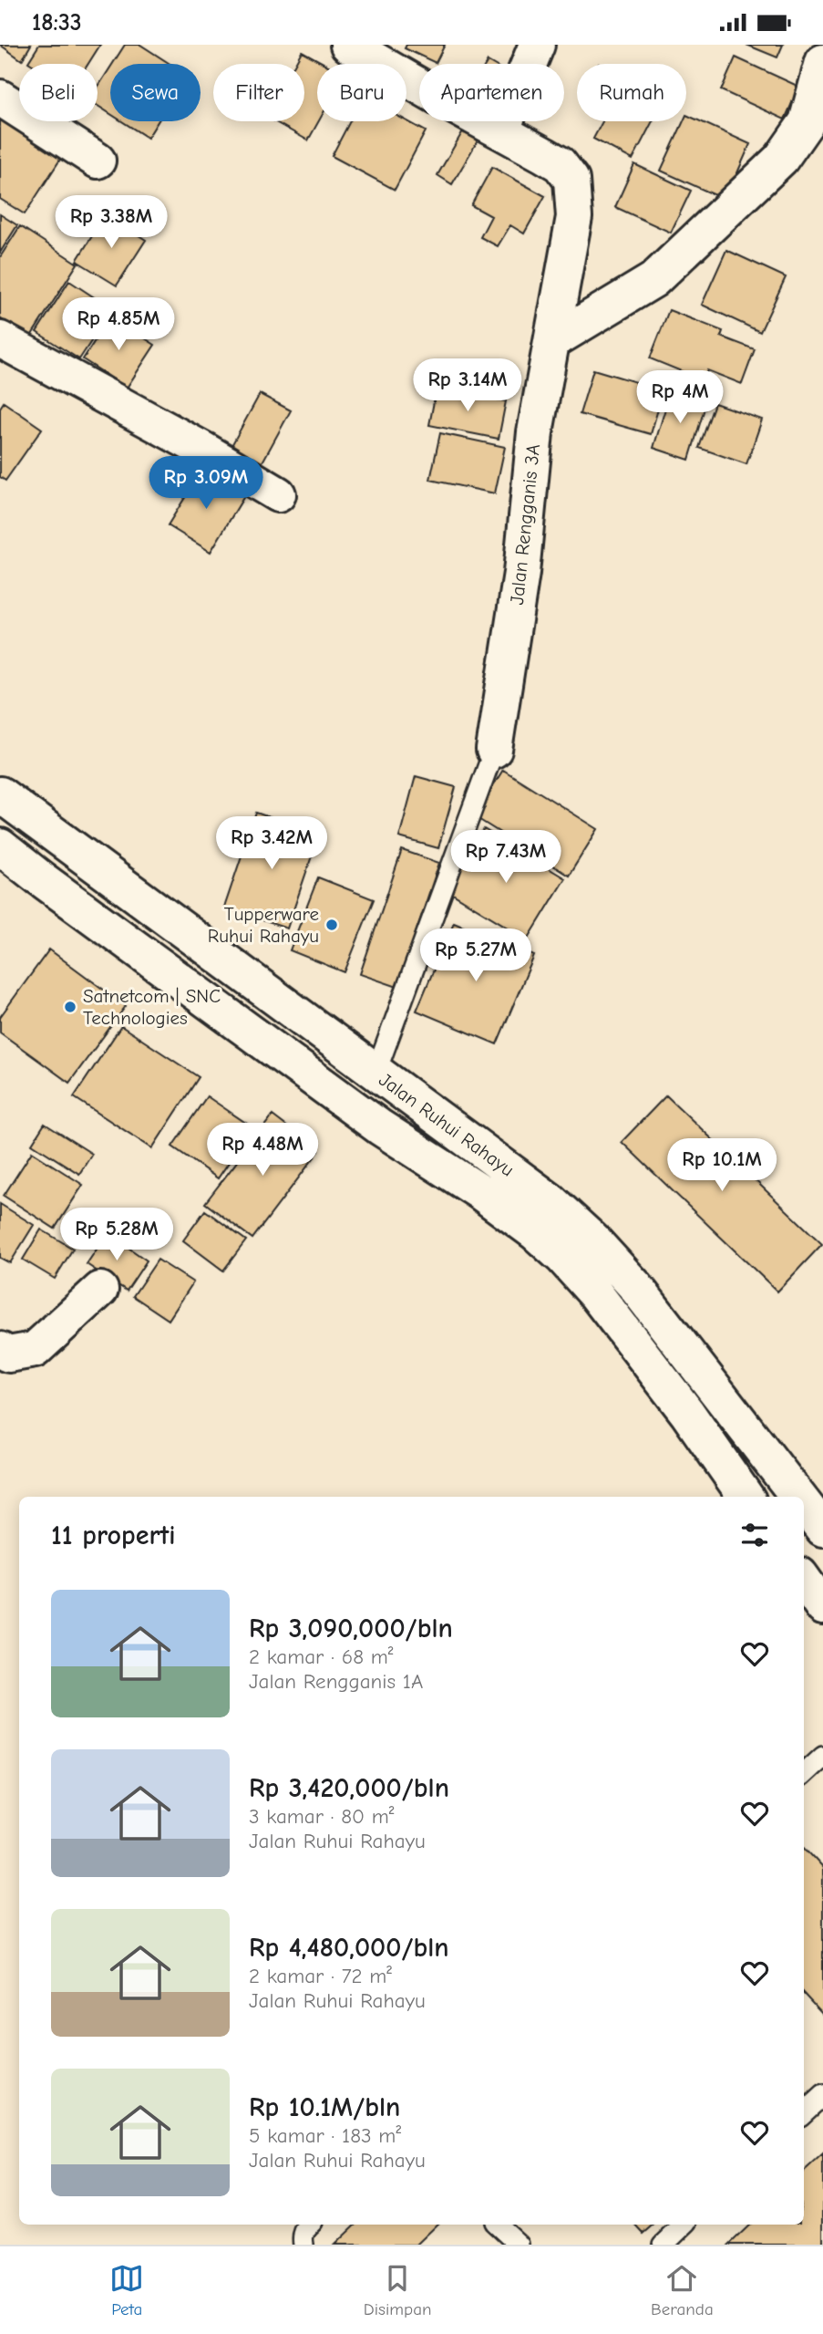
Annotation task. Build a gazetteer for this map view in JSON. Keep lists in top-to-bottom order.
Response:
{
  "streets": {
    "main road": ["Jalan Rengganis 3A", "Jalan Ruhui Rahayu"]
  },
  "places": ["Tupperware Ruhui Rahayu", "Satnetcom | SNC Technologies"],
  "page": {
    "status": "18:33",
    "chip": [
      "Beli",
      "Sewa",
      "Filter",
      "Baru",
      "Apartemen",
      "Rumah"
    ],
    "price": [
      "Rp 3.38M",
      "Rp 4.85M",
      "Rp 3.14M",
      "Rp 4M",
      "Rp 3.09M",
      "Rp 3.42M",
      "Rp 7.43M",
      "Rp 5.27M",
      "Rp 4.48M",
      "Rp 10.1M",
      "Rp 5.28M"
    ],
    "heading": "11 properti",
    "list": [
      {
        "name": "Rp 3,090,000/bln",
        "note": "2 kamar · 68 m² · Jalan Rengganis 1A"
      },
      {
        "name": "Rp 3,420,000/bln",
        "note": "3 kamar · 80 m² · Jalan Ruhui Rahayu"
      },
      {
        "name": "Rp 4,480,000/bln",
        "note": "2 kamar · 72 m² · Jalan Ruhui Rahayu"
      },
      {
        "name": "Rp 10.1M/bln",
        "note": "5 kamar · 183 m² · Jalan Ruhui Rahayu"
      }
    ],
    "tabs": ["Peta", "Disimpan", "Beranda"]
  }
}
